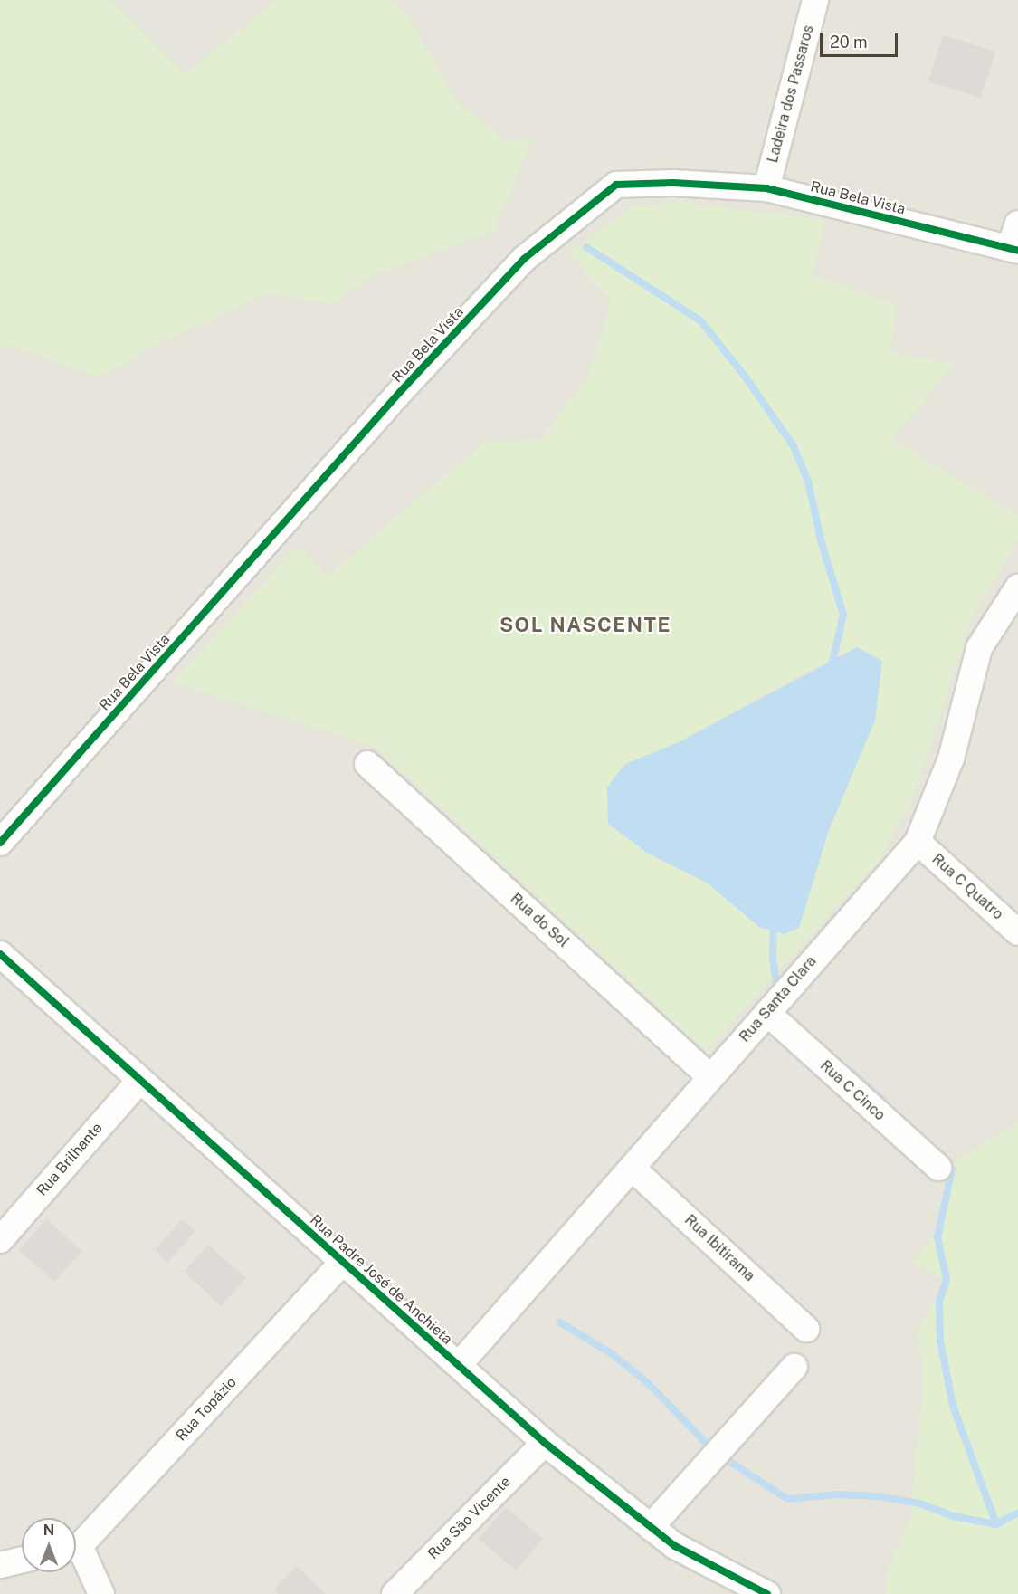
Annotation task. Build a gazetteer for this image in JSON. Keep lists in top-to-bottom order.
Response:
{
  "streets": {
    "street": [
      "Ladeira dos Passaros",
      "Rua Bela Vista",
      "Rua C Quatro",
      "Rua do Sol",
      "Rua Santa Clara",
      "Rua C Cinco",
      "Rua Brilhante",
      "Rua Ibitirama",
      "Rua Padre José de Anchieta",
      "Rua Topázio",
      "Rua São Vicente"
    ]
  },
  "crossings": [
    ["Ladeira dos Passaros", "Rua Bela Vista"],
    ["Rua C Quatro", "Rua Santa Clara"],
    ["Rua do Sol", "Rua Santa Clara"],
    ["Rua Santa Clara", "Rua C Cinco"],
    ["Rua Santa Clara", "Rua Ibitirama"],
    ["Rua Santa Clara", "Rua Padre José de Anchieta"],
    ["Rua Brilhante", "Rua Padre José de Anchieta"],
    ["Rua Padre José de Anchieta", "Rua Topázio"],
    ["Rua Padre José de Anchieta", "Rua São Vicente"]
  ],
  "districts": ["SOL NASCENTE"],
  "scale_bar": "20 m",
  "north": "top"
}
